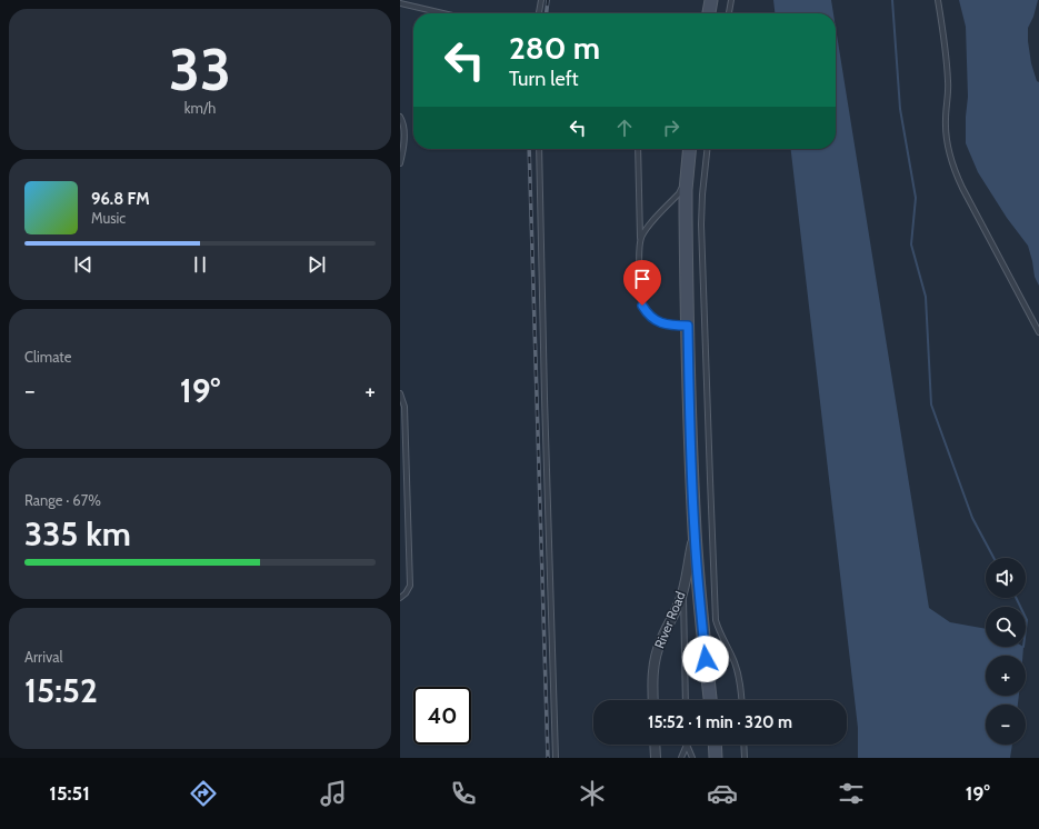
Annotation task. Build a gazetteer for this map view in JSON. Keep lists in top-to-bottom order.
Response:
{
  "streets": {
    "street": ["River Road"]
  },
  "page": {
    "tile": [
      ["33", "km/h"],
      "Climate",
      ["Range · 67%", "335 km"],
      ["Arrival", "15:52"]
    ],
    "turn": ["280 m", "Turn left"],
    "song": ["96.8 FM", "Music"],
    "heat": ["−", "19°", "+"],
    "map_buttons": ["+", "−"],
    "limit": "40",
    "trip": "15:52 · 1 min · 320 m",
    "tabs": ["15:51", "19°"]
  }
}
